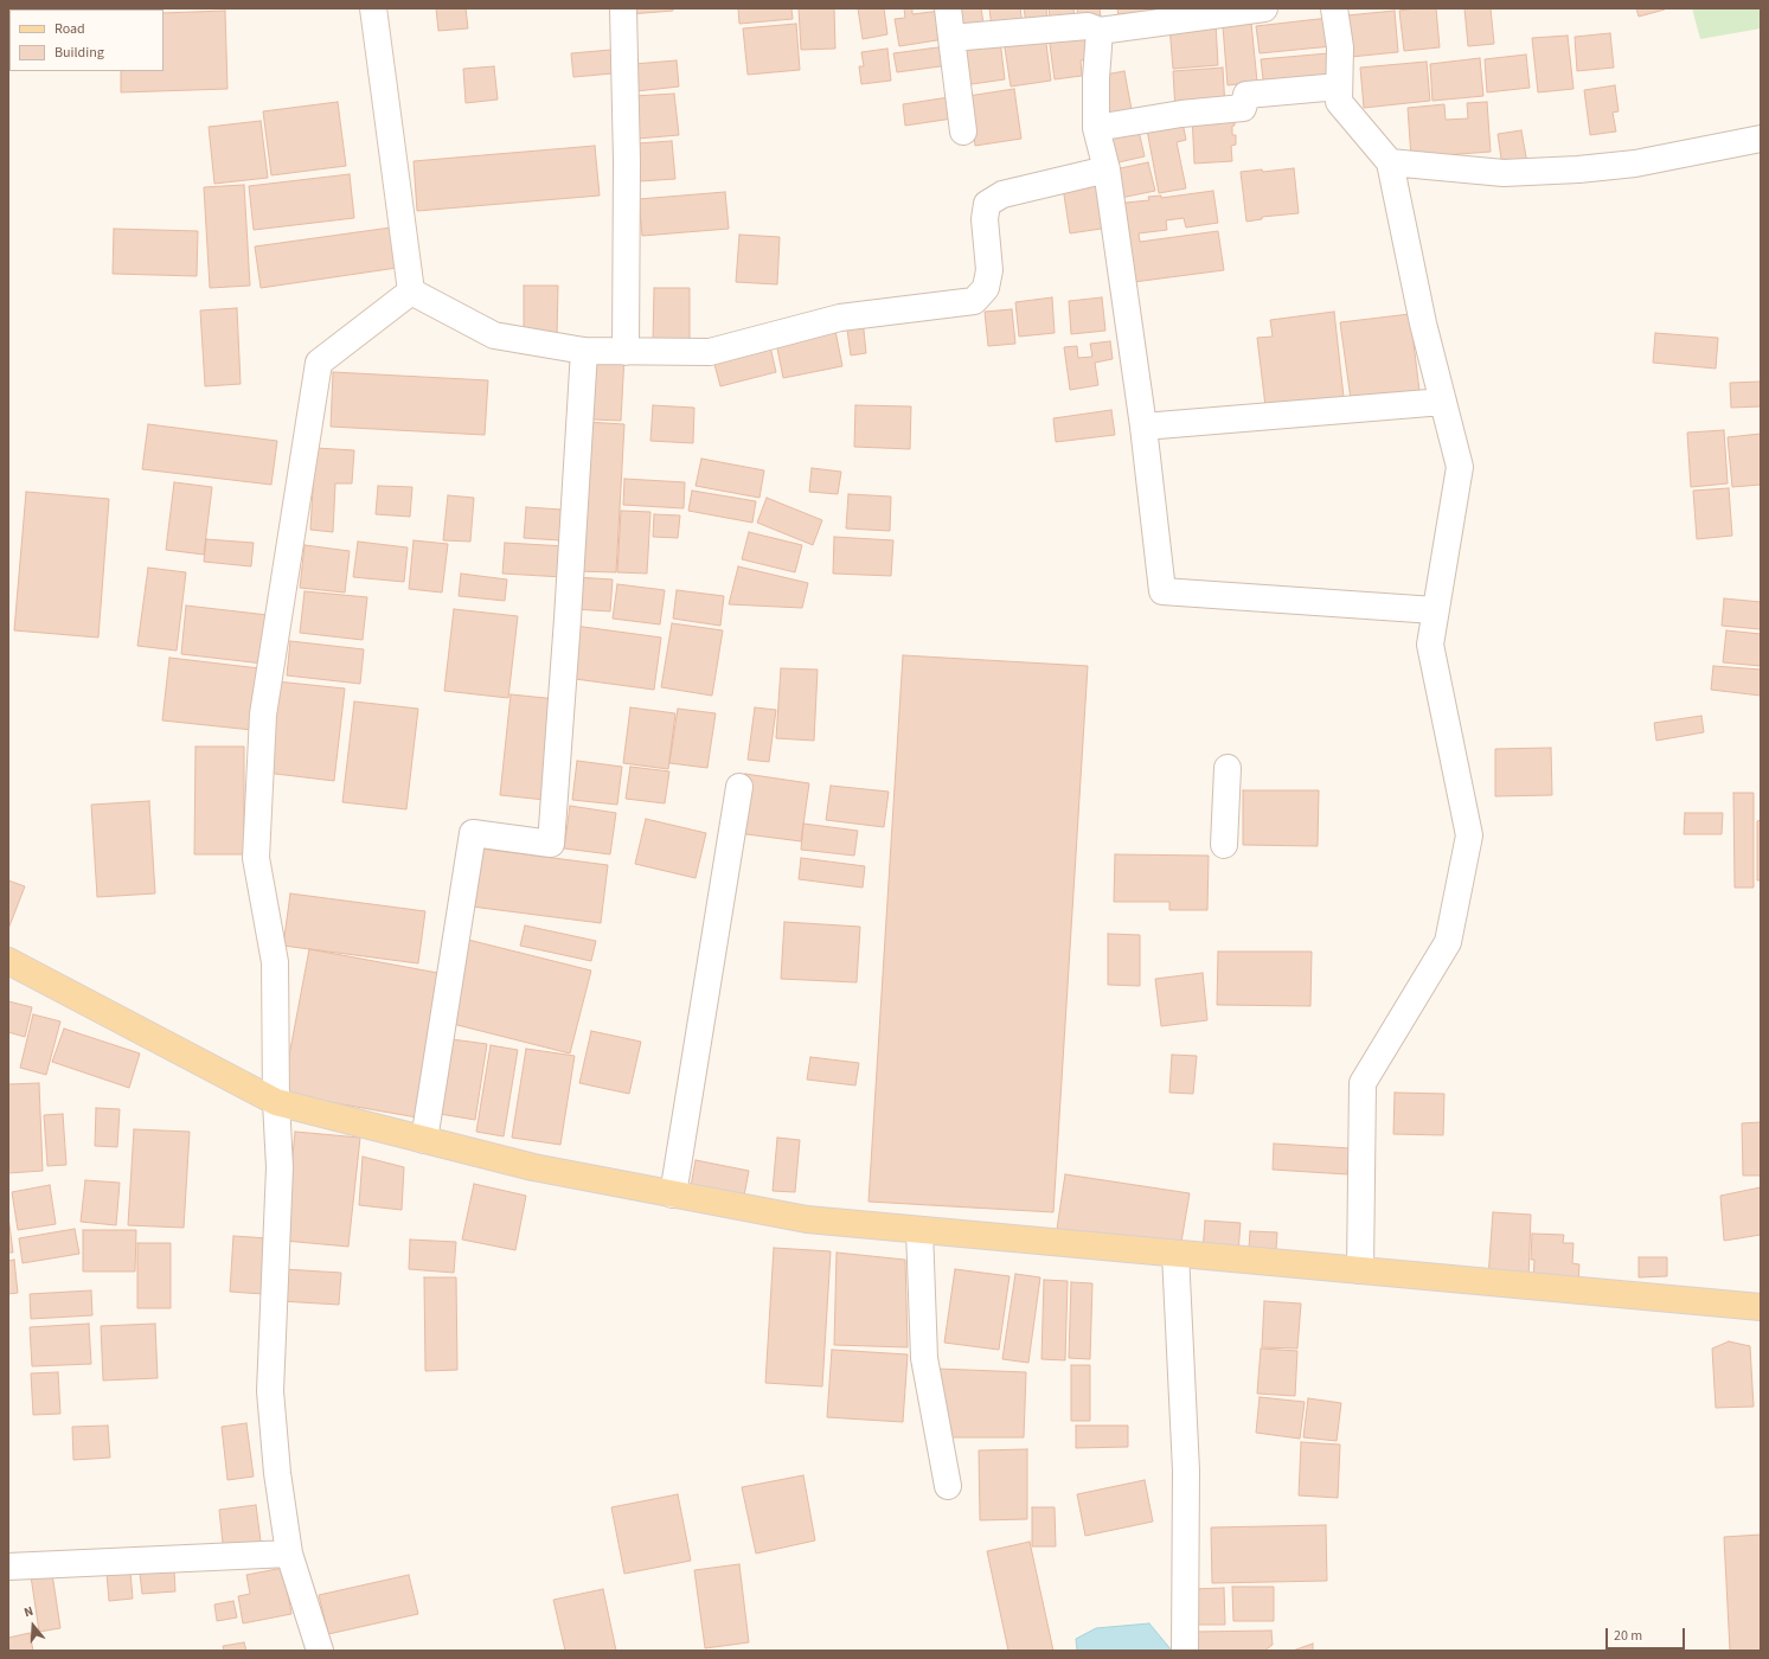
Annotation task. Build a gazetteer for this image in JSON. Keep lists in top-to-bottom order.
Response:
{
  "legend": ["Road", "Building"],
  "scale_bar": "20 m",
  "north": "top"
}
